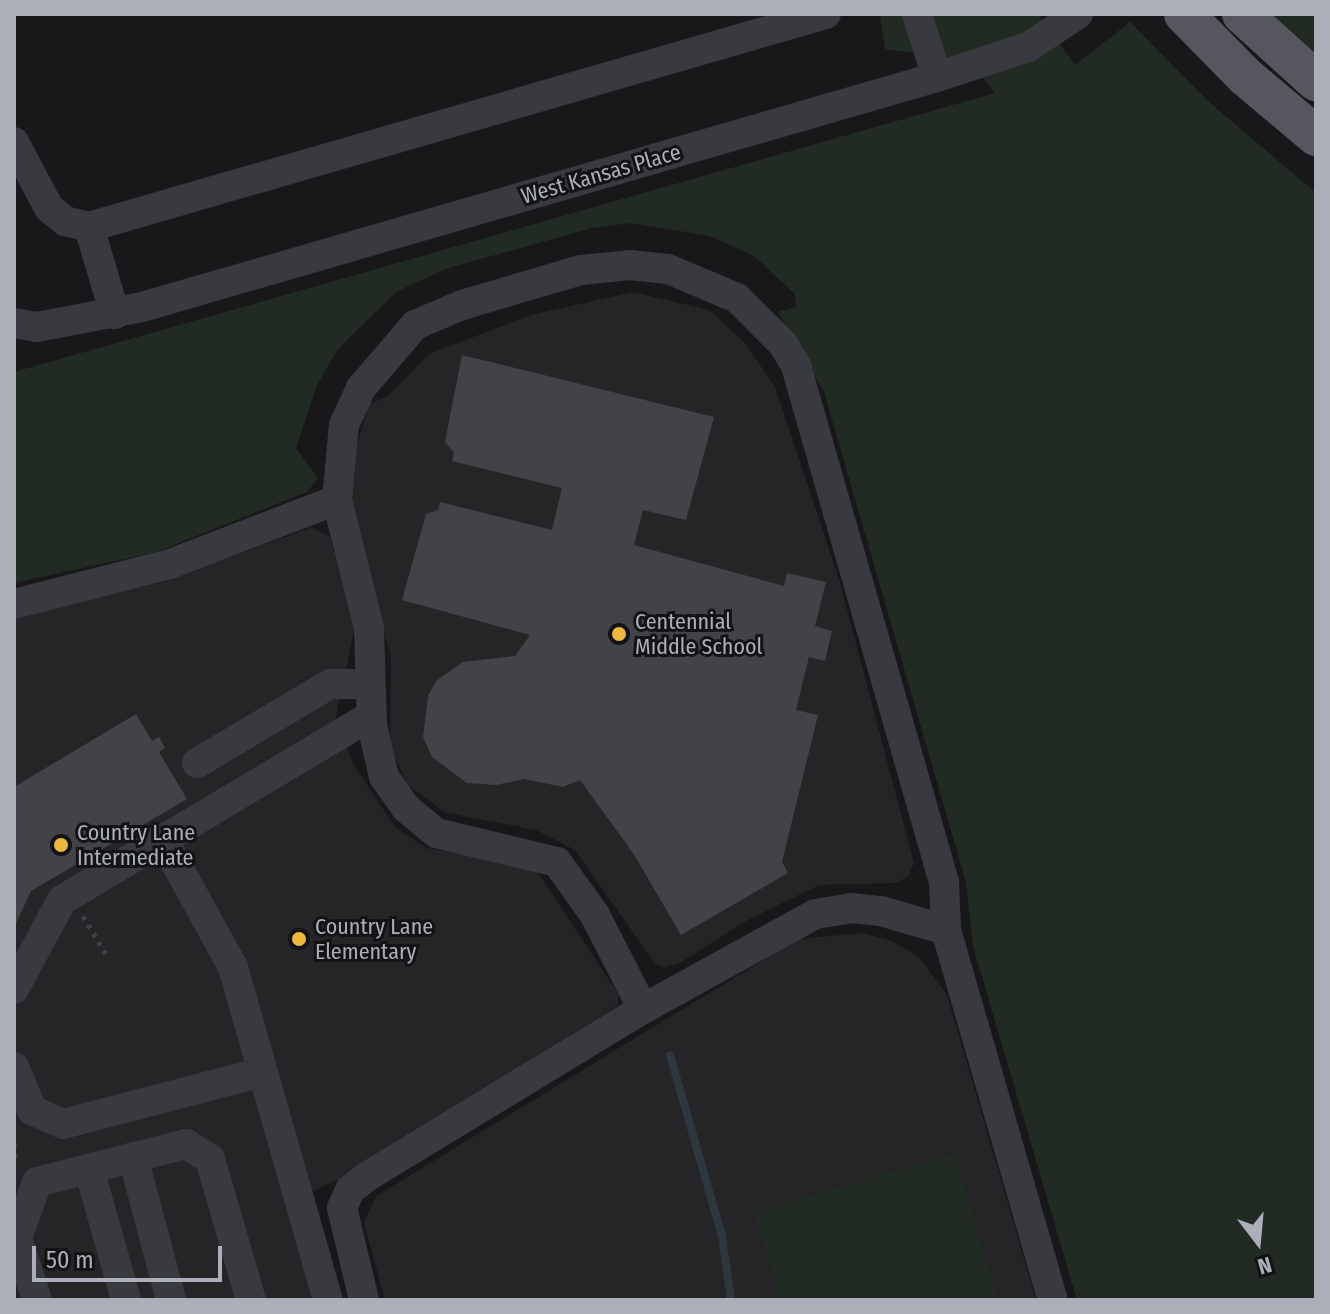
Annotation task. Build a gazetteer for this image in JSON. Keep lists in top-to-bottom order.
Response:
{
  "streets": {
    "street": ["West Kansas Place"]
  },
  "places": ["Centennial Middle School", "Country Lane Intermediate", "Country Lane Elementary"],
  "scale_bar": "50 m",
  "north": "bottom"
}
